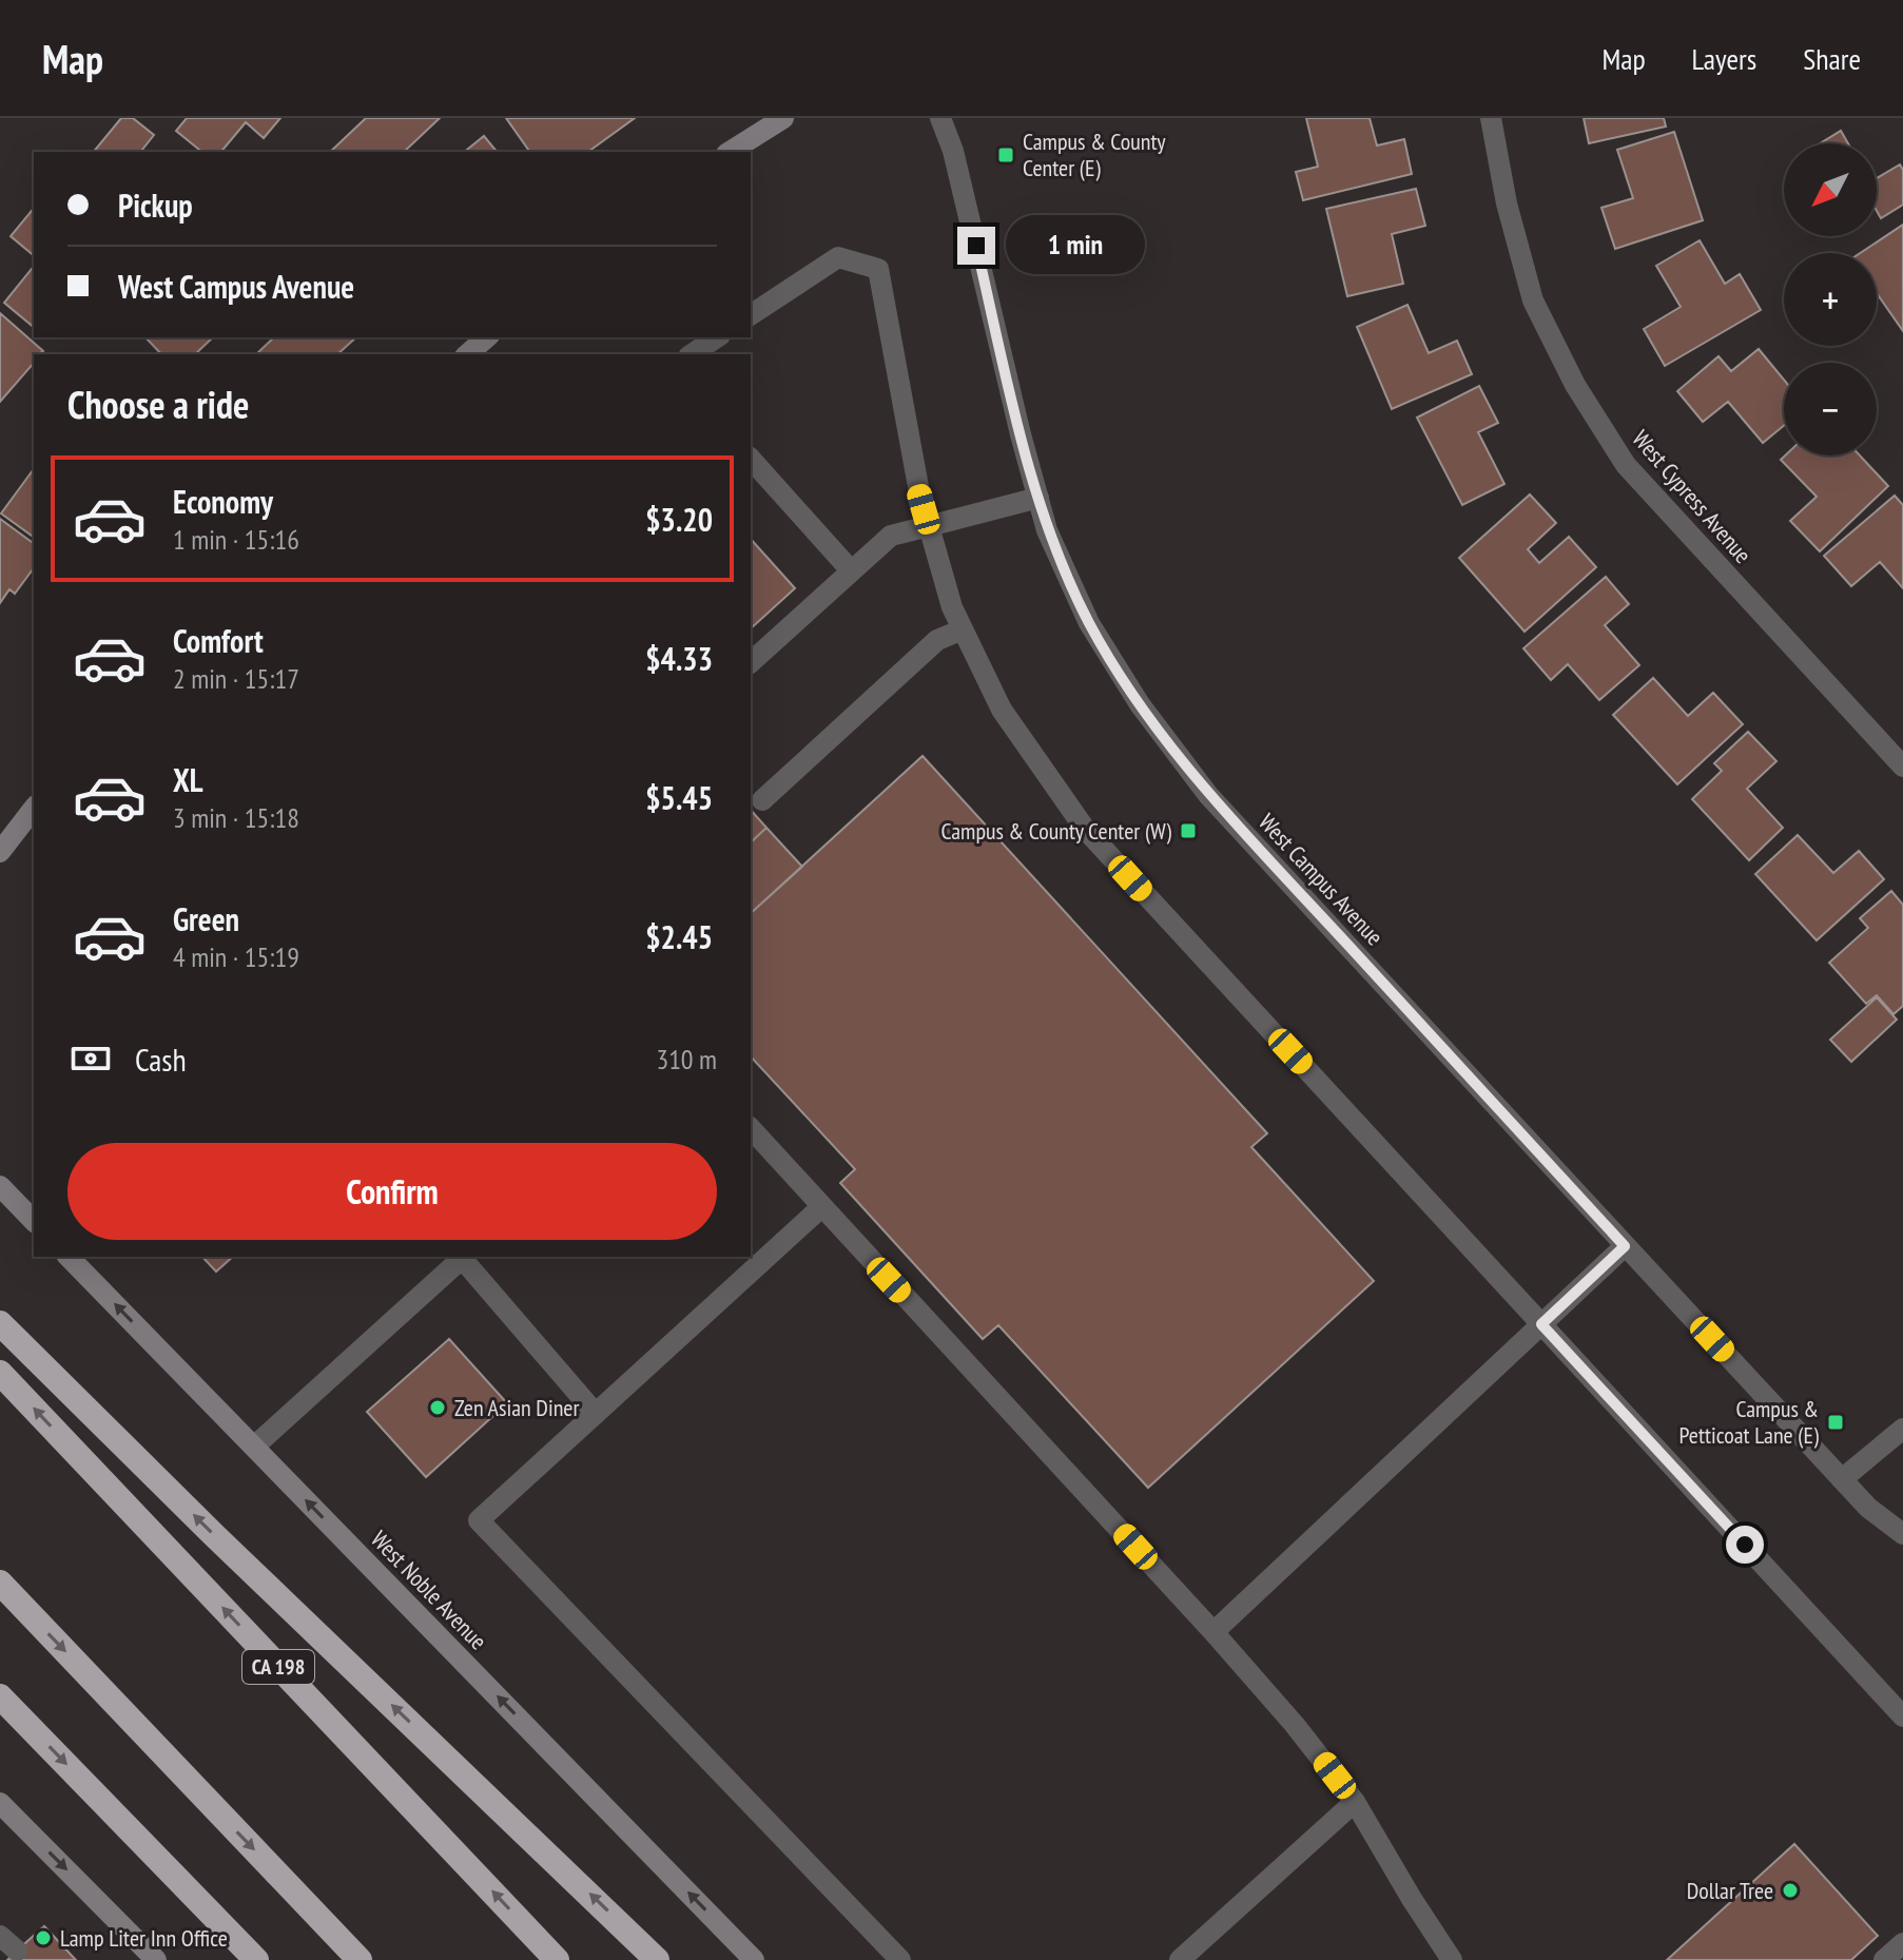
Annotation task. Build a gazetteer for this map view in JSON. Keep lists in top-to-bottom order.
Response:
{
  "streets": {
    "highway": ["CA 198"],
    "main road": ["West Noble Avenue"],
    "street": ["West Cypress Avenue", "West Campus Avenue"]
  },
  "one_way": ["West Noble Avenue"],
  "places": {
    "transit": ["Campus & County Center (E)", "Campus & County Center (W)", "Campus & Petticoat Lane (E)"],
    "other": ["Zen Asian Diner", "Dollar Tree", "Lamp Liter Inn Office"]
  },
  "north": "bottom left",
  "page": {
    "header": "Map",
    "nav": ["Map", "Layers", "Share"],
    "map_buttons": ["+", "−"],
    "banner": ["Pickup", "West Campus Avenue"],
    "bubble": "1 min",
    "heading": "Choose a ride",
    "list": [
      {
        "name": "Economy",
        "note": "1 min · 15:16",
        "value": "$3.20"
      },
      {
        "name": "Comfort",
        "note": "2 min · 15:17",
        "value": "$4.33"
      },
      {
        "name": "XL",
        "note": "3 min · 15:18",
        "value": "$5.45"
      },
      {
        "name": "Green",
        "note": "4 min · 15:19",
        "value": "$2.45"
      }
    ],
    "pay": ["Cash", "310 m"],
    "buttons": "Confirm"
  }
}
